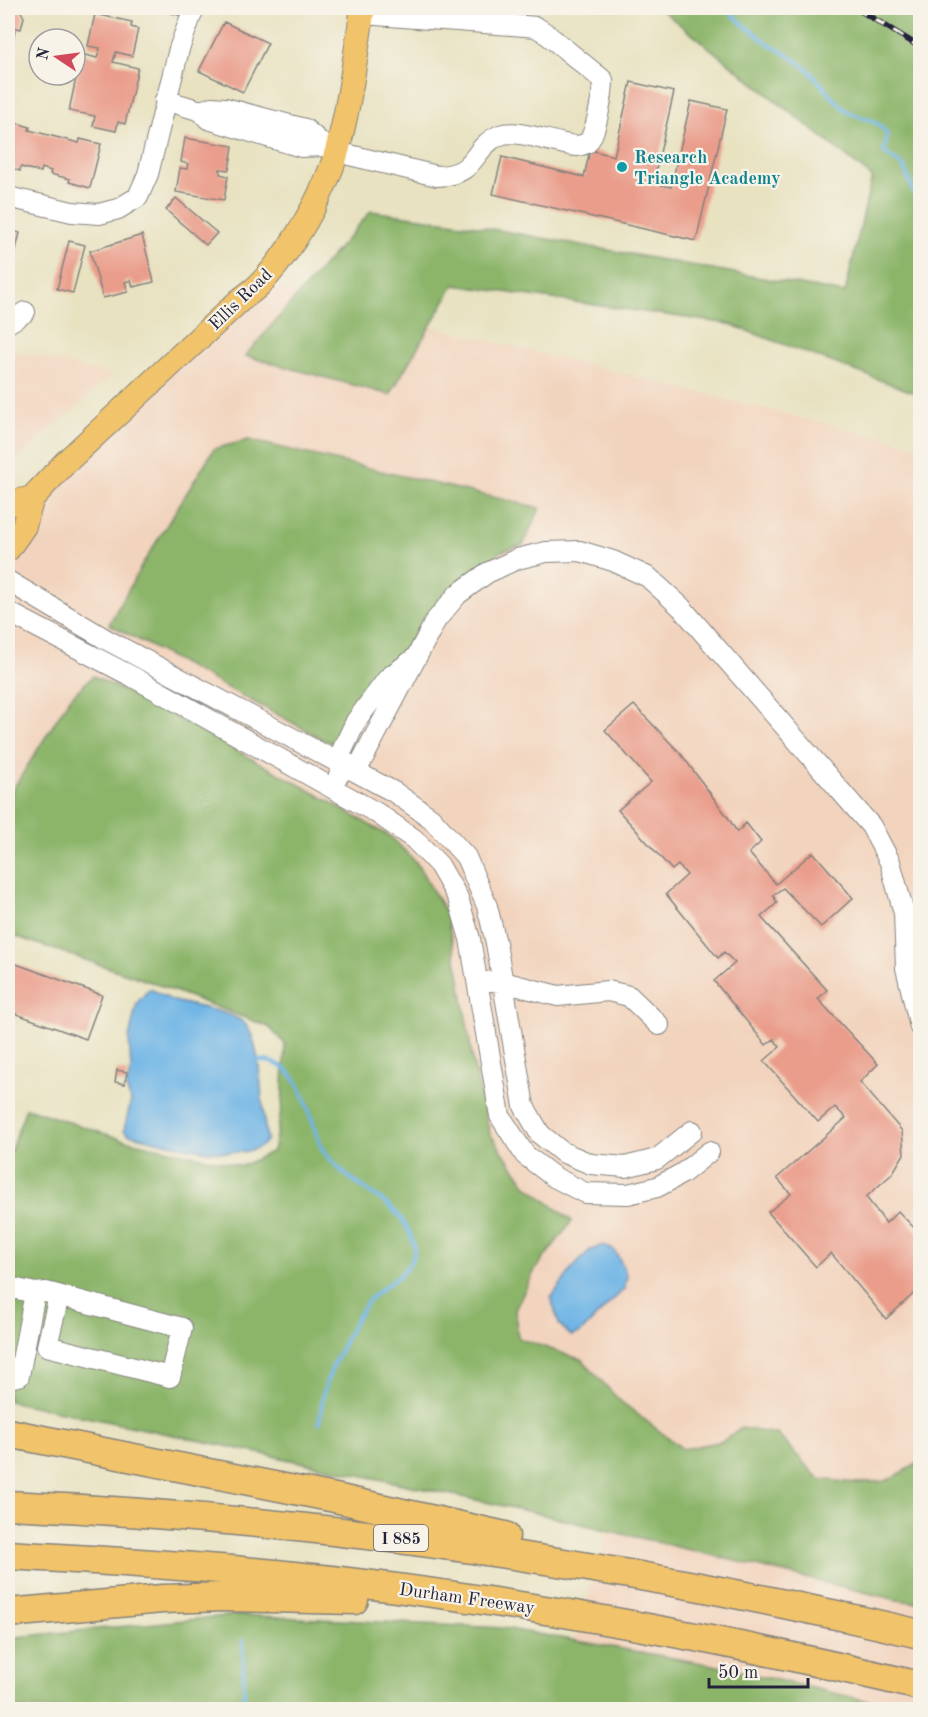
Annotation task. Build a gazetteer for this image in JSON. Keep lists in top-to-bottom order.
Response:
{
  "streets": {
    "highway": ["I 885", "Durham Freeway"],
    "main road": ["Ellis Road"]
  },
  "places": ["Research Triangle Academy"],
  "scale_bar": "50 m",
  "north": "left"
}
